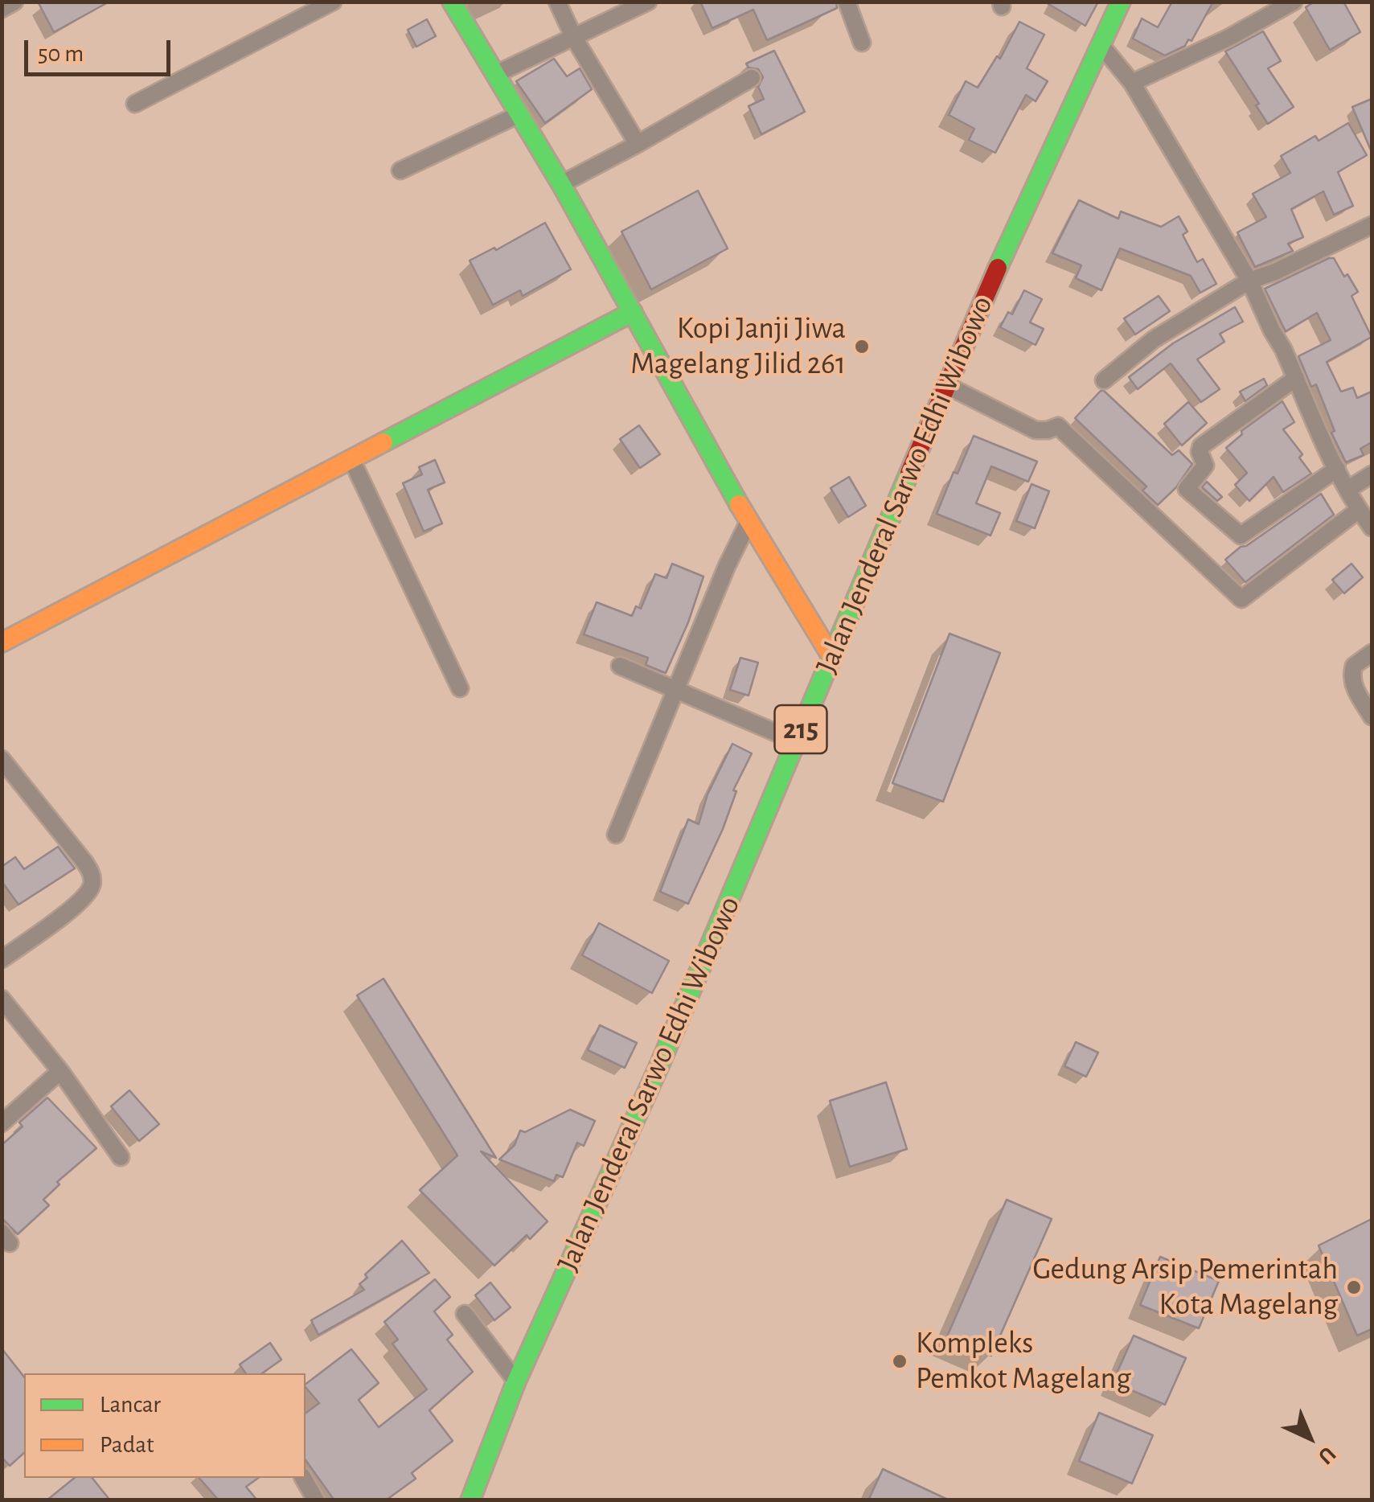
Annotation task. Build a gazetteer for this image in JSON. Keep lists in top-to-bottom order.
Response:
{
  "streets": {
    "main road": ["Jalan Jenderal Sarwo Edhi Wibowo", "215"]
  },
  "places": ["Kopi Janji Jiwa Magelang Jilid 261", "Gedung Arsip Pemerintah Kota Magelang", "Kompleks Pemkot Magelang"],
  "legend": ["Lancar", "Padat"],
  "scale_bar": "50 m",
  "north": "bottom right"
}
